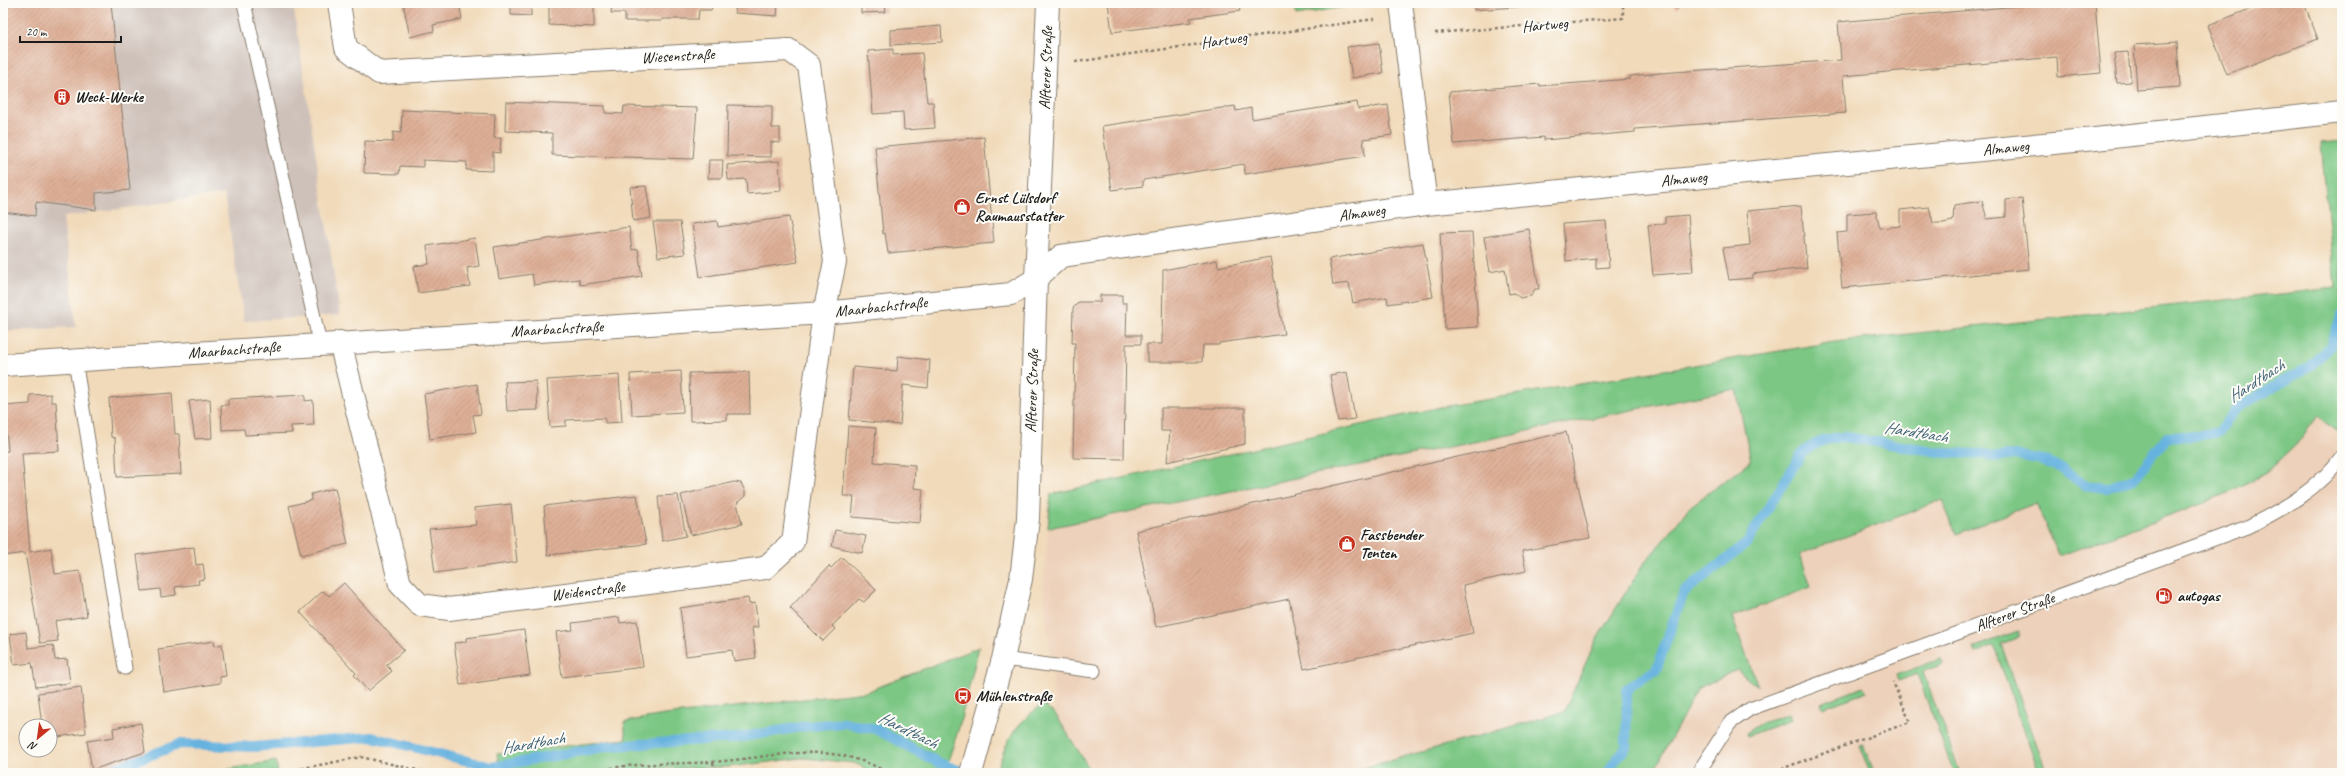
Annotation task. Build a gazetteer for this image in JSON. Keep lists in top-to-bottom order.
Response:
{
  "streets": {
    "street": [
      "Wiesenstraße",
      "Alfterer Straße",
      "Almaweg",
      "Maarbachstraße",
      "Weidenstraße"
    ],
    "path": ["Hartweg"]
  },
  "crossings": [
    ["Hartweg", "Alfterer Straße"],
    ["Wiesenstraße", "Maarbachstraße"],
    ["Wiesenstraße", "Weidenstraße"],
    ["Alfterer Straße", "Almaweg"],
    ["Alfterer Straße", "Maarbachstraße"],
    ["Almaweg", "Maarbachstraße"],
    ["Maarbachstraße", "Weidenstraße"]
  ],
  "water": ["Hardtbach"],
  "places": {
    "building": ["Weck-Werke"],
    "shop": ["Ernst Lülsdorf Raumausstatter", "Fassbender Tenten"],
    "fuel station": ["autogas"],
    "bus stop": ["Mühlenstraße"]
  },
  "scale_bar": "20 m",
  "north": "bottom left"
}
